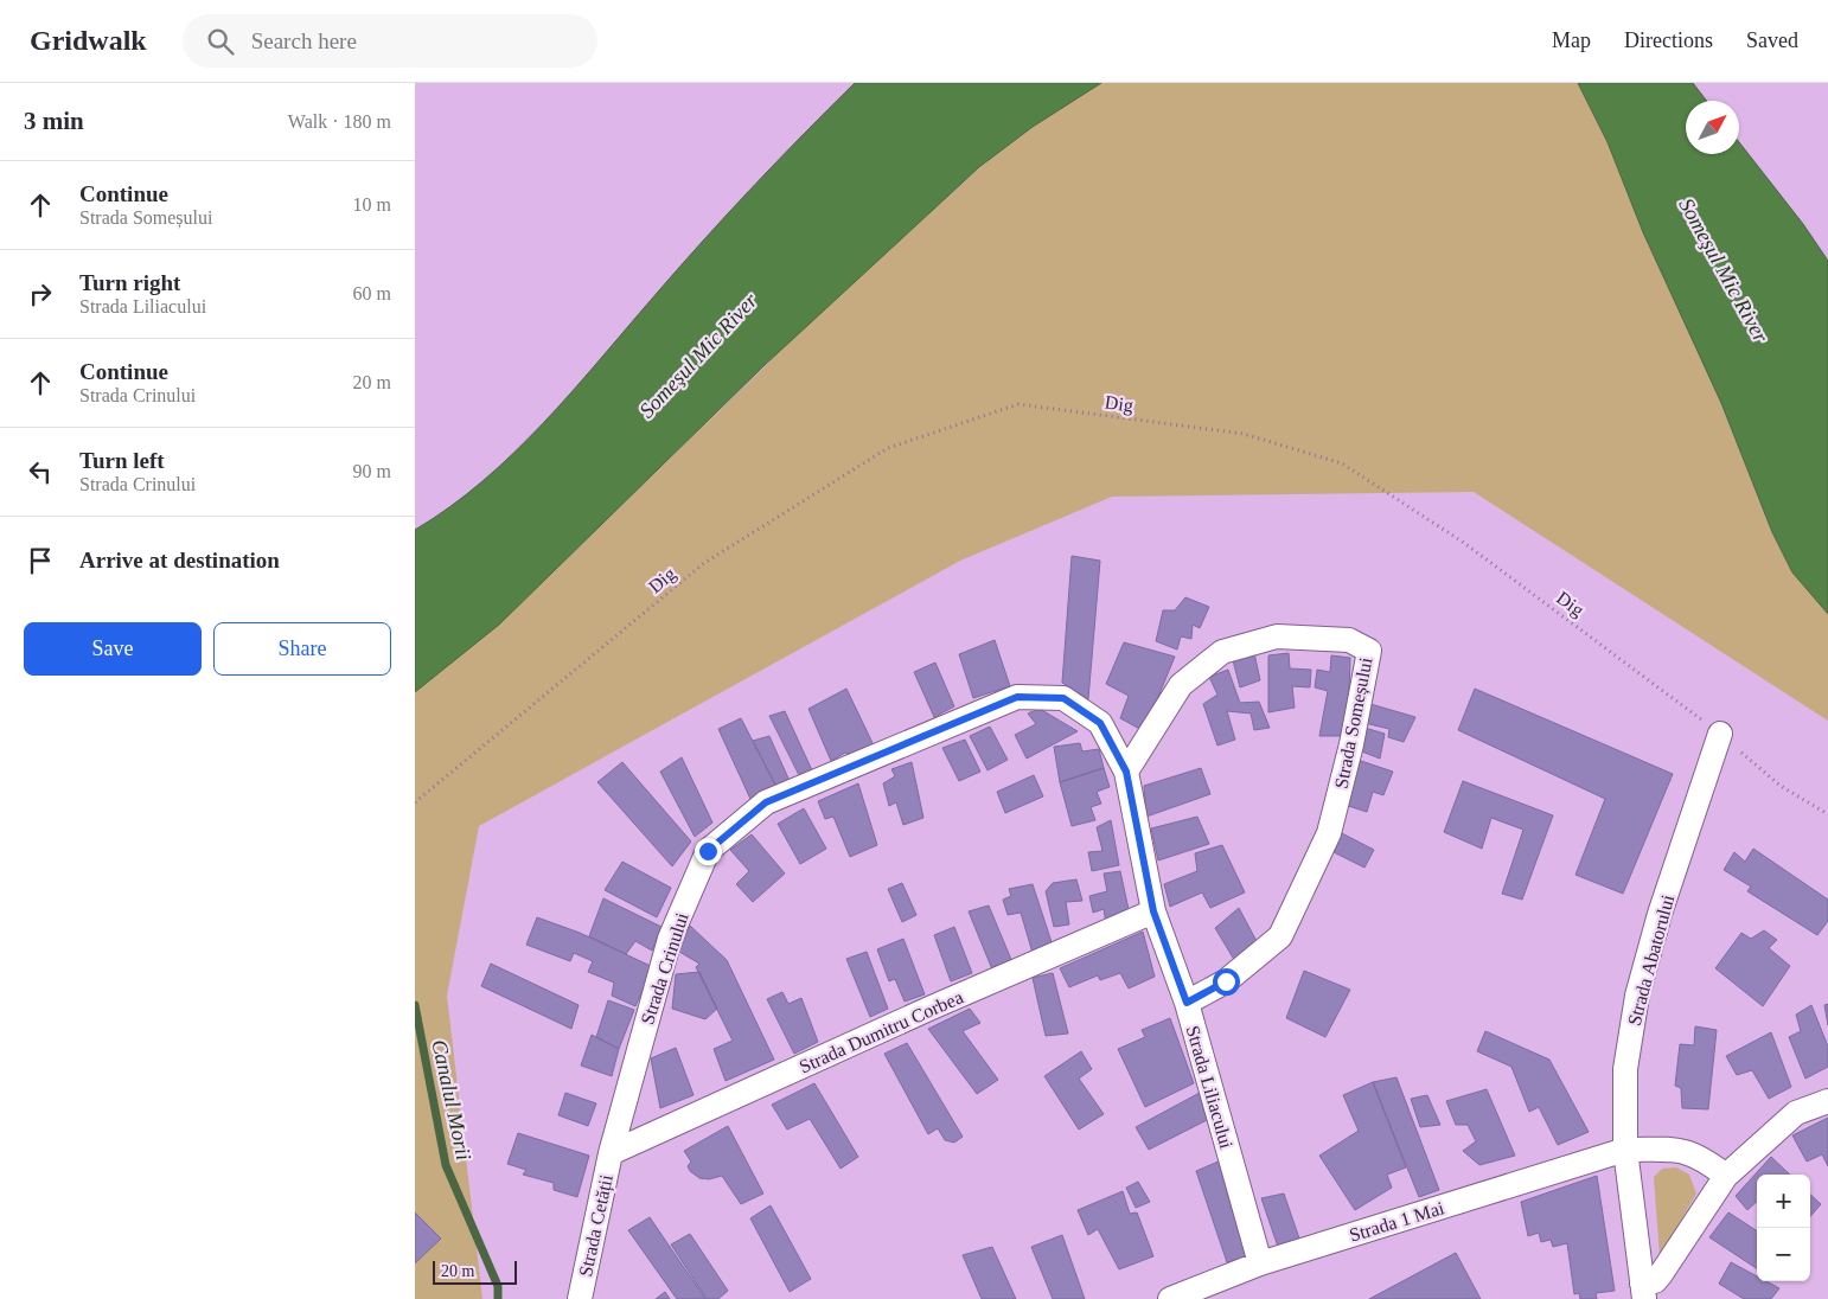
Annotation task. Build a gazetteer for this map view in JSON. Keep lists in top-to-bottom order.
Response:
{
  "streets": {
    "street": [
      "Strada Someșului",
      "Strada Abatorului",
      "Strada Crinului",
      "Strada Dumitru Corbea",
      "Strada Liliacului",
      "Strada 1 Mai",
      "Strada Cetății"
    ],
    "path": ["Dig"]
  },
  "crossings": [
    ["Dig", "Strada Abatorului"],
    ["Strada Someșului", "Strada Crinului"],
    ["Strada Someșului", "Strada Liliacului"],
    ["Strada Abatorului", "Strada 1 Mai"],
    ["Strada Crinului", "Strada Dumitru Corbea"],
    ["Strada Crinului", "Strada Liliacului"],
    ["Strada Crinului", "Strada Cetății"],
    ["Strada Dumitru Corbea", "Strada Liliacului"],
    ["Strada Dumitru Corbea", "Strada Cetății"],
    ["Strada Liliacului", "Strada 1 Mai"]
  ],
  "water": ["Someşul Mic River", "Canalul Morii"],
  "scale_bar": "20 m",
  "north": "top right",
  "page": {
    "header": "Gridwalk",
    "search": "Search here",
    "nav": ["Map", "Directions", "Saved"],
    "heading": ["3 min", "Walk · 180 m"],
    "list": [
      ["Continue", "Strada Someșului", "10 m"],
      ["Turn right", "Strada Liliacului", "60 m"],
      ["Continue", "Strada Crinului", "20 m"],
      ["Turn left", "Strada Crinului", "90 m"],
      "Arrive at destination"
    ],
    "buttons": ["Save", "Share"],
    "map_buttons": ["+", "−"],
    "scale": "20 m"
  }
}
